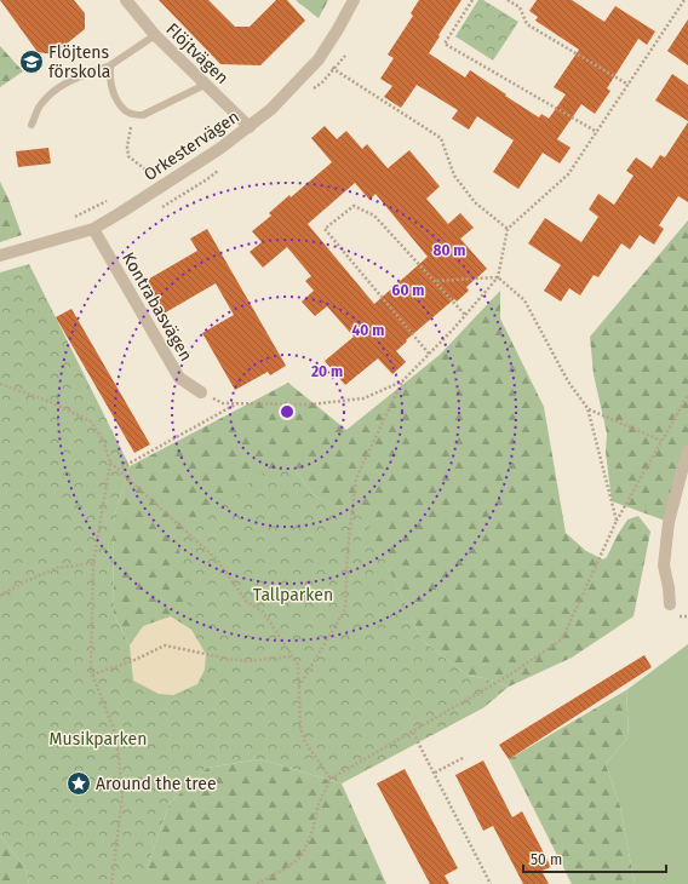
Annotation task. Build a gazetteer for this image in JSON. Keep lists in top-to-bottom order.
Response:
{
  "streets": {
    "street": ["Flöjtvägen", "Orkestervägen", "Kontrabasvägen"]
  },
  "crossings": [
    ["Flöjtvägen", "Orkestervägen"],
    ["Orkestervägen", "Kontrabasvägen"]
  ],
  "parks": ["Tallparken", "Musikparken"],
  "places": {
    "school or university": ["Flöjtens förskola"],
    "place": ["Around the tree"]
  },
  "scale_bar": "50 m",
  "rings": [
    "80 m",
    "60 m",
    "40 m",
    "20 m"
  ]
}
